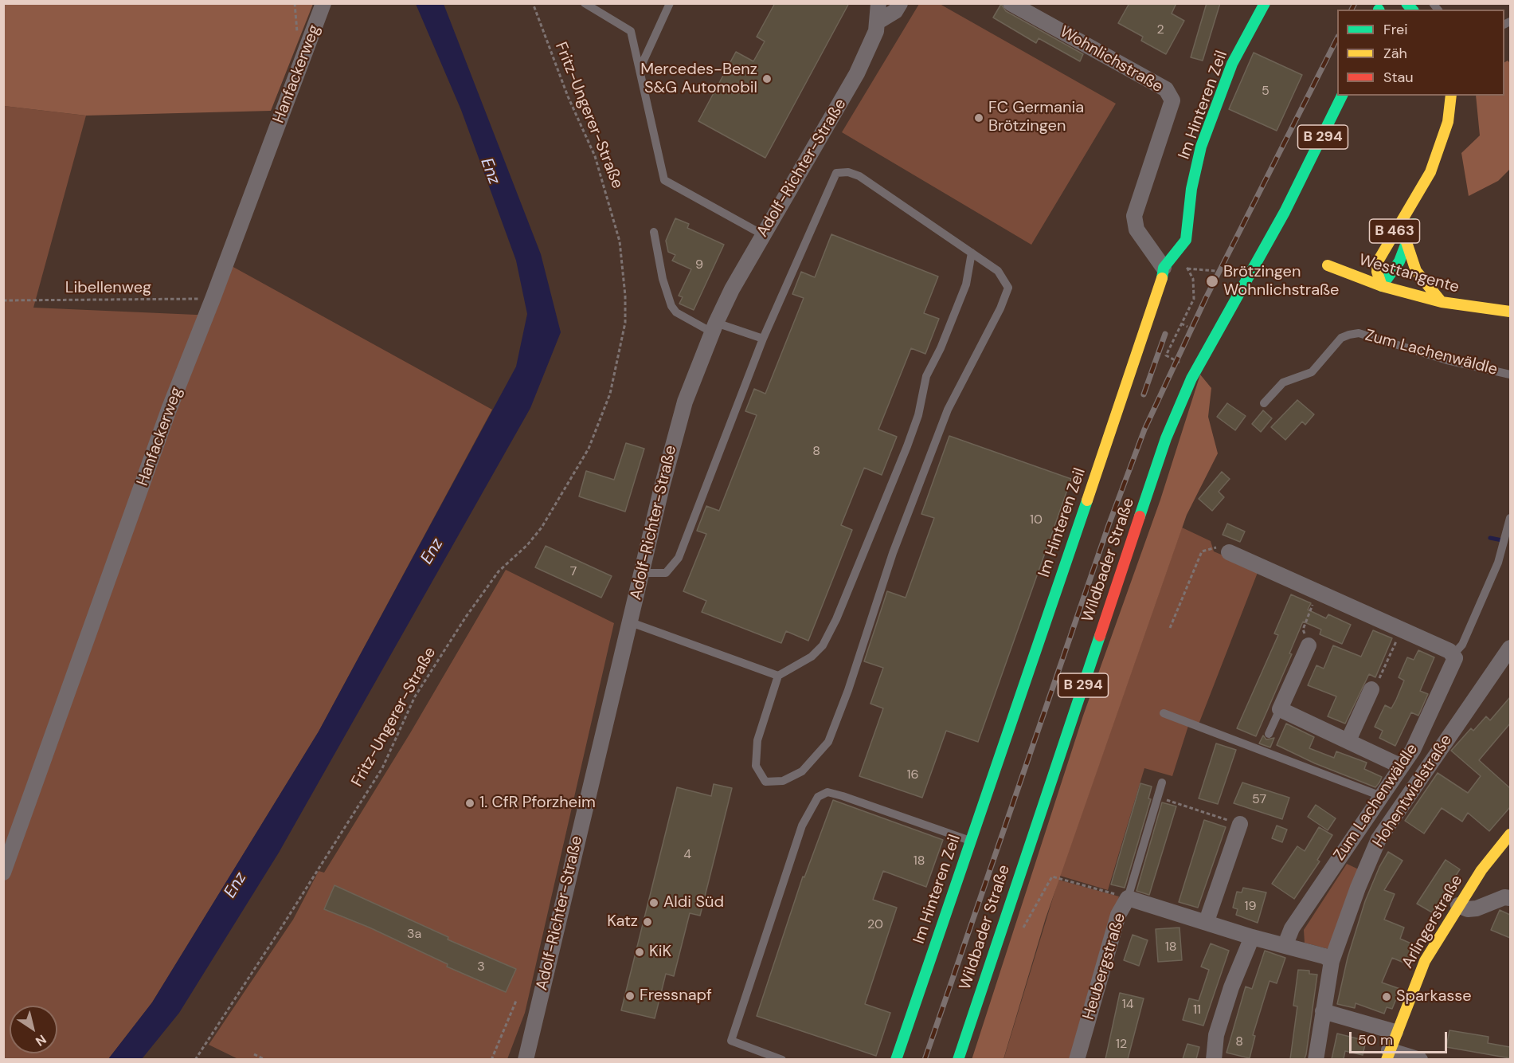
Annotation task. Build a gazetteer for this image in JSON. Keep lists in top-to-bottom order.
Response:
{
  "streets": {
    "main road": [
      "Im Hinteren Zeil",
      "B 294",
      "B 463",
      "Westtangente",
      "Wildbader Straße",
      "Arlingerstraße"
    ],
    "street": [
      "Wohnlichstraße",
      "Hanfackerweg",
      "Adolf-Richter-Straße",
      "Zum Lachenwäldle",
      "Hohentwielstraße",
      "Heubergstraße"
    ],
    "path": ["Fritz-Ungerer-Straße", "Libellenweg"]
  },
  "crossings": [
    ["Wohnlichstraße", "Im Hinteren Zeil"],
    ["Hanfackerweg", "Libellenweg"],
    ["B 463", "Westtangente"],
    ["Zum Lachenwäldle", "Heubergstraße"],
    ["Hohentwielstraße", "Heubergstraße"]
  ],
  "water": ["Enz"],
  "places": [
    "Mercedes-Benz S&G Automobil",
    "FC Germania Brötzingen",
    "Brötzingen Wohnlichstraße",
    "1. CfR Pforzheim",
    "Aldi Süd",
    "Katz",
    "KiK",
    "Fressnapf",
    "Sparkasse"
  ],
  "house_numbers": [
    "2",
    "5",
    "9",
    "8",
    "10",
    "7",
    "16",
    "57",
    "4",
    "18",
    "19",
    "20",
    "3a",
    "18",
    "3",
    "14",
    "11",
    "8",
    "12"
  ],
  "legend": ["Frei", "Zäh", "Stau"],
  "scale_bar": "50 m",
  "north": "bottom right"
}
